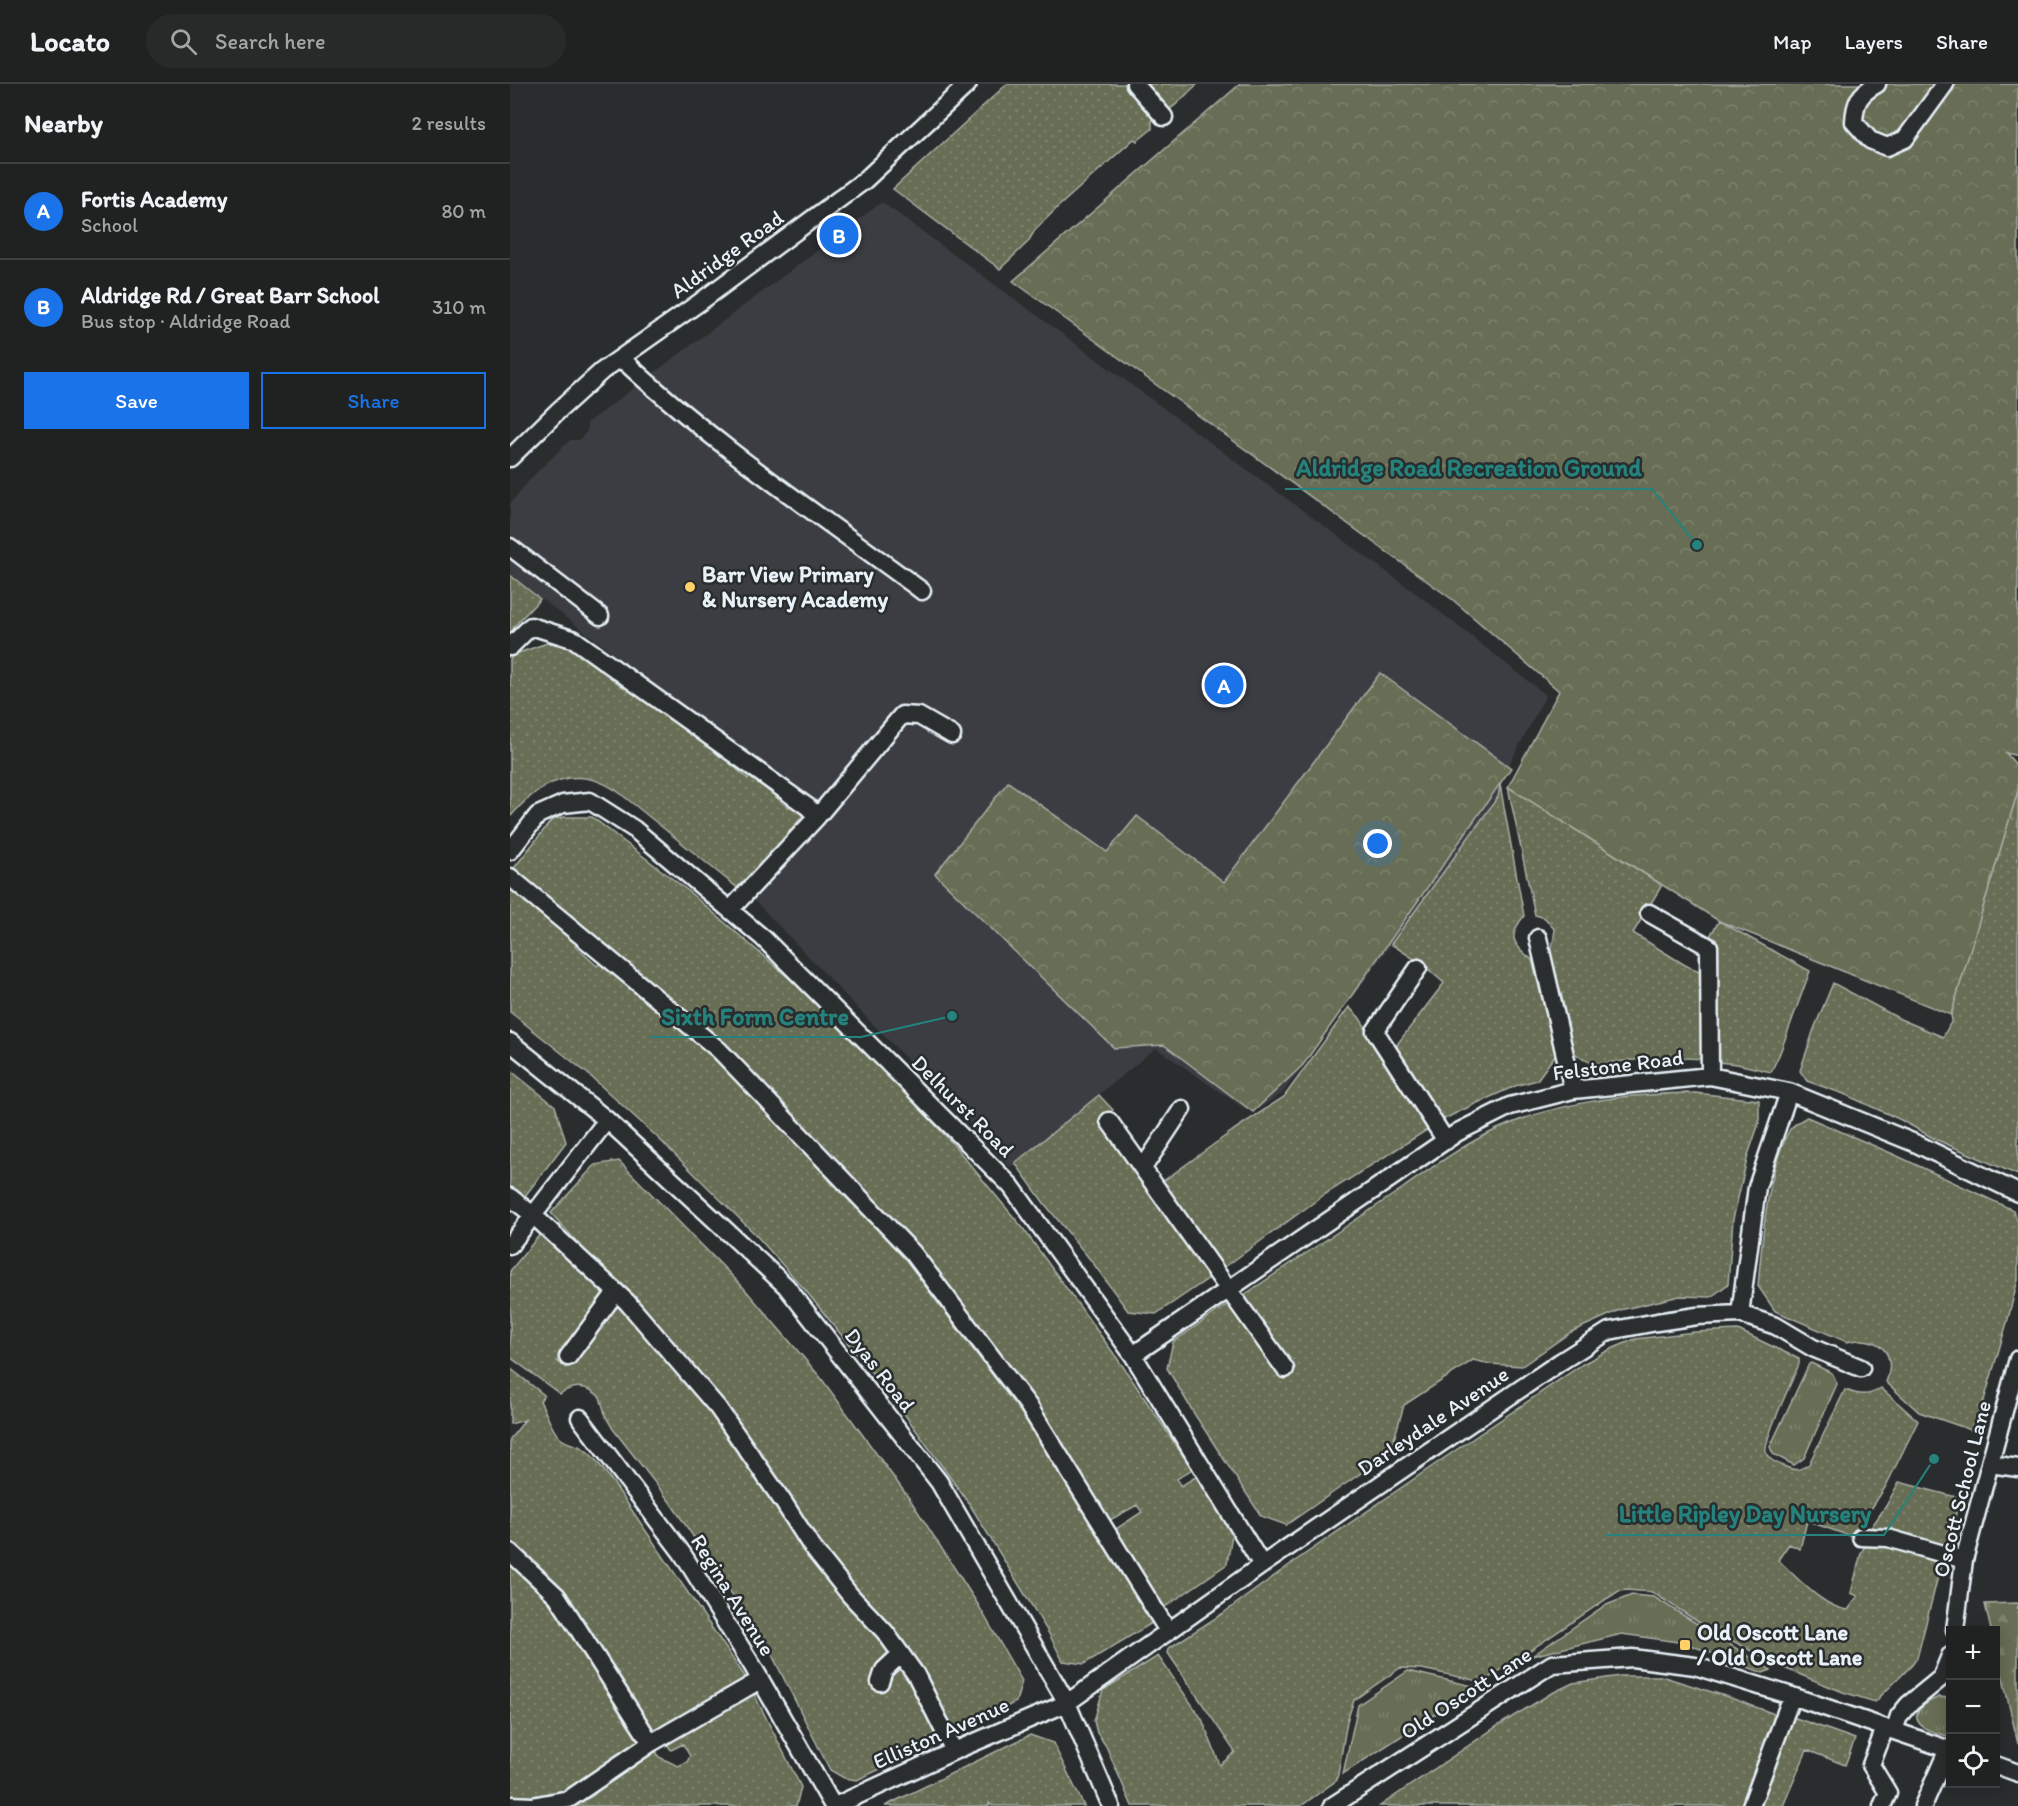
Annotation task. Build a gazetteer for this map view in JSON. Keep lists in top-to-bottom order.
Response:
{
  "streets": {
    "street": [
      "Aldridge Road",
      "Felstone Road",
      "Delhurst Road",
      "Dyas Road",
      "Darleydale Avenue",
      "Oscott School Lane",
      "Regina Avenue",
      "Old Oscott Lane",
      "Elliston Avenue"
    ]
  },
  "crossings": [
    ["Felstone Road", "Delhurst Road"],
    ["Delhurst Road", "Darleydale Avenue"],
    ["Dyas Road", "Darleydale Avenue"],
    ["Dyas Road", "Elliston Avenue"],
    ["Darleydale Avenue", "Elliston Avenue"],
    ["Regina Avenue", "Elliston Avenue"]
  ],
  "places": {
    "other": [
      "Aldridge Road Recreation Ground",
      "Barr View Primary & Nursery Academy",
      "Sixth Form Centre",
      "Little Ripley Day Nursery"
    ],
    "transit": ["Old Oscott Lane / Old Oscott Lane"]
  },
  "page": {
    "header": "Locato",
    "search": "Search here",
    "nav": ["Map", "Layers", "Share"],
    "heading": ["Nearby", "2 results"],
    "list": [
      {
        "mark": "A",
        "name": "Fortis Academy",
        "note": "School",
        "value": "80 m"
      },
      {
        "mark": "B",
        "name": "Aldridge Rd / Great Barr School",
        "note": "Bus stop · Aldridge Road",
        "value": "310 m"
      }
    ],
    "pins": ["B", "A"],
    "buttons": ["Save", "Share"],
    "map_buttons": ["+", "−"]
  }
}
